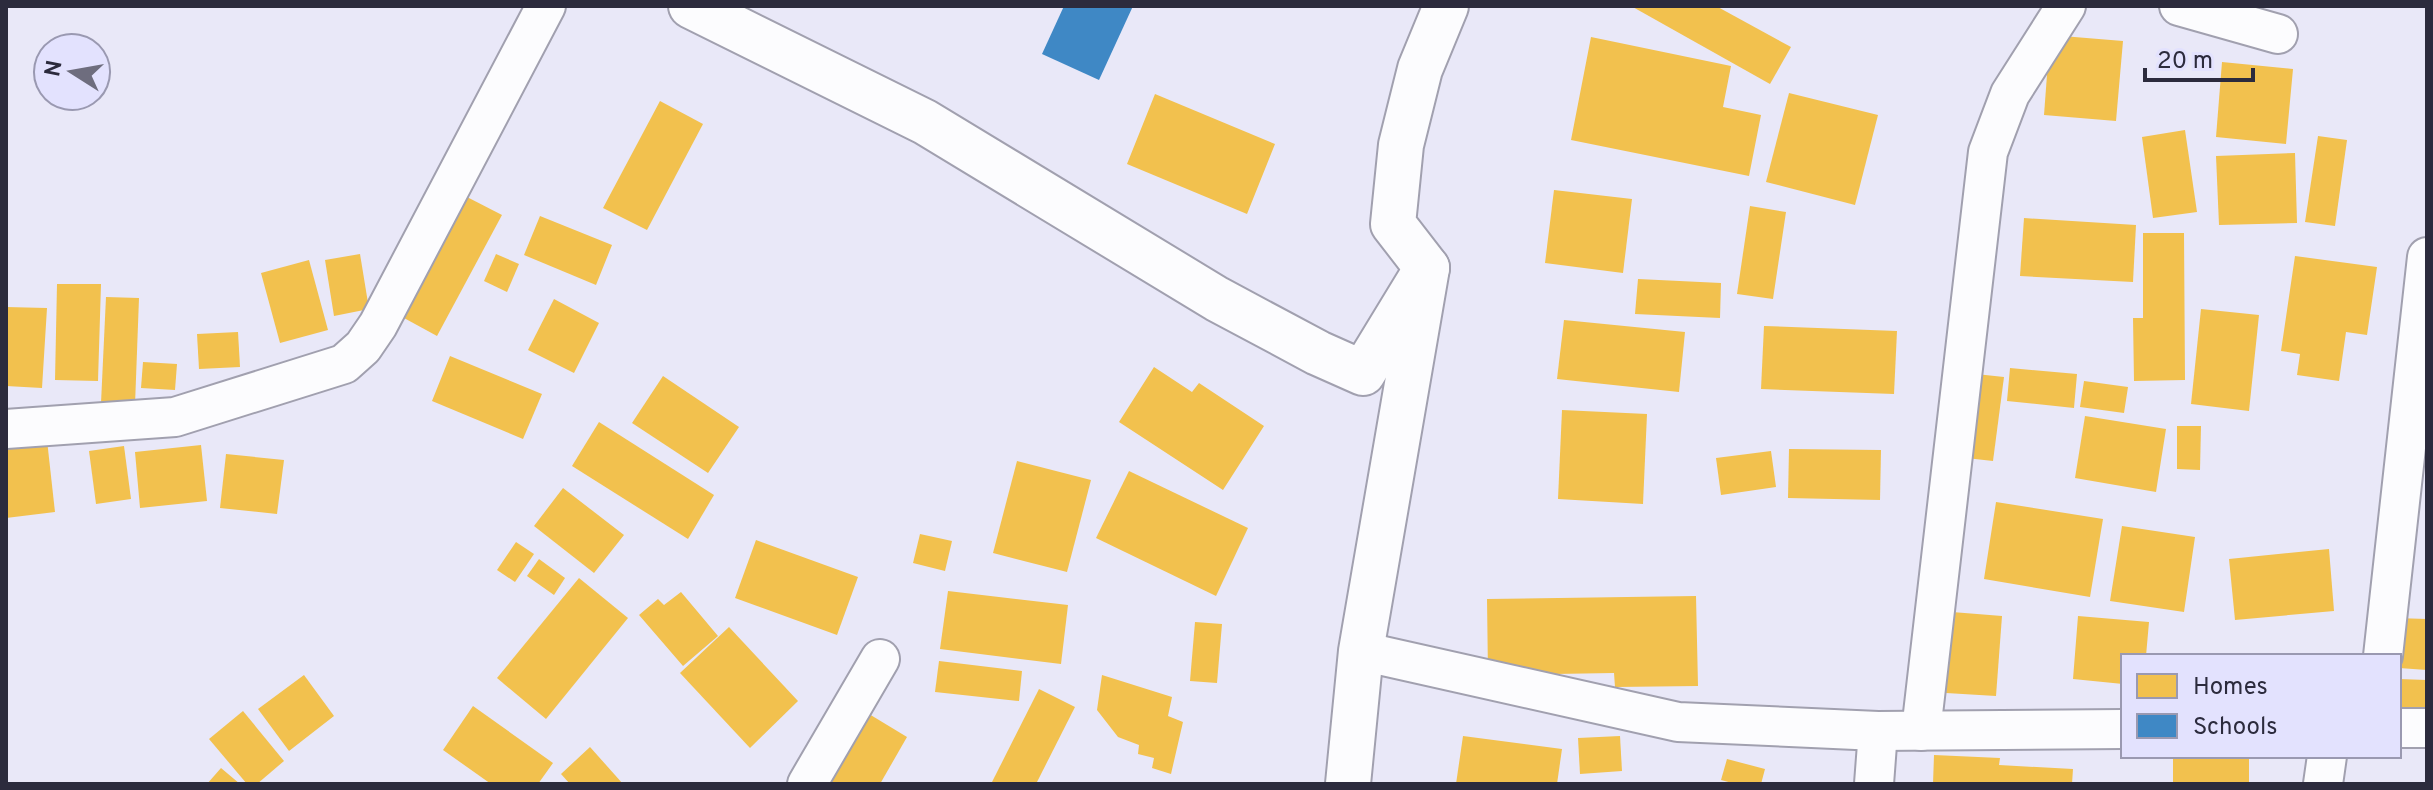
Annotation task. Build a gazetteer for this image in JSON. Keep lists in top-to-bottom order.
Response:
{
  "legend": ["Homes", "Schools"],
  "scale_bar": "20 m",
  "north": "left"
}
